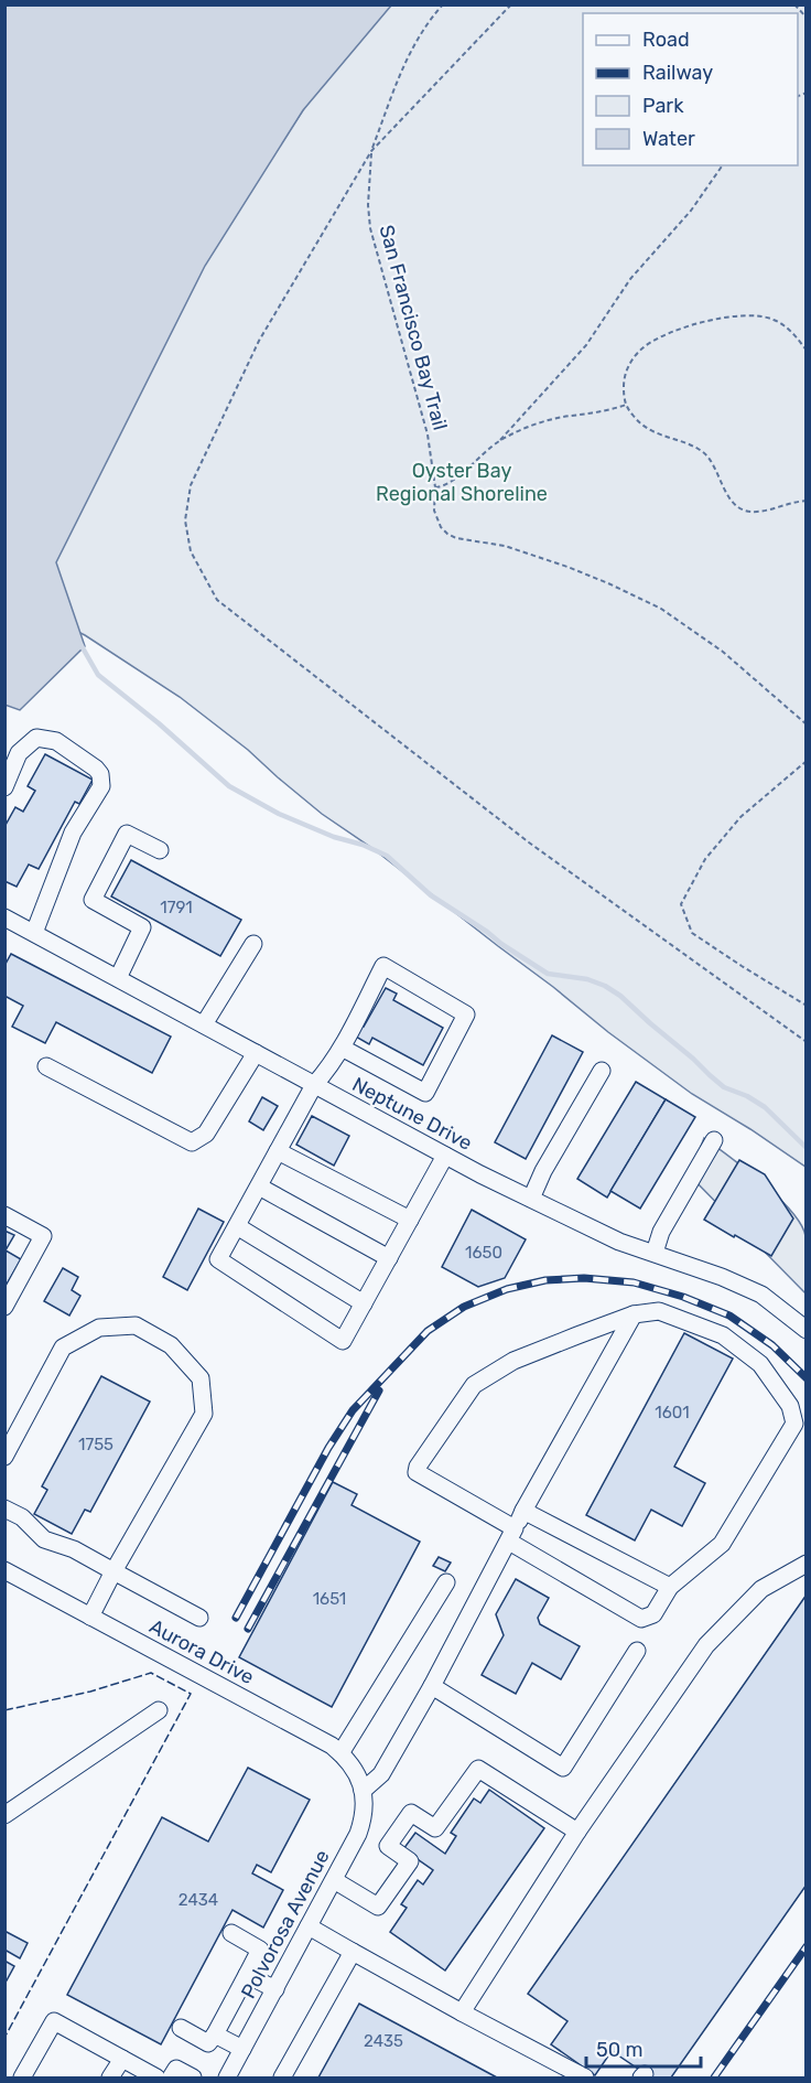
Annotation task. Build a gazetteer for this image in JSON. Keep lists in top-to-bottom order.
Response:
{
  "streets": {
    "street": ["Neptune Drive", "Aurora Drive", "Polvorosa Avenue"],
    "path": ["San Francisco Bay Trail"]
  },
  "crossings": [
    ["Aurora Drive", "Polvorosa Avenue"]
  ],
  "parks": ["Oyster Bay Regional Shoreline"],
  "house_numbers": [
    "1791",
    "1650",
    "1601",
    "1755",
    "1651",
    "2434",
    "2435"
  ],
  "legend": [
    "Road",
    "Railway",
    "Park",
    "Water"
  ],
  "scale_bar": "50 m"
}
